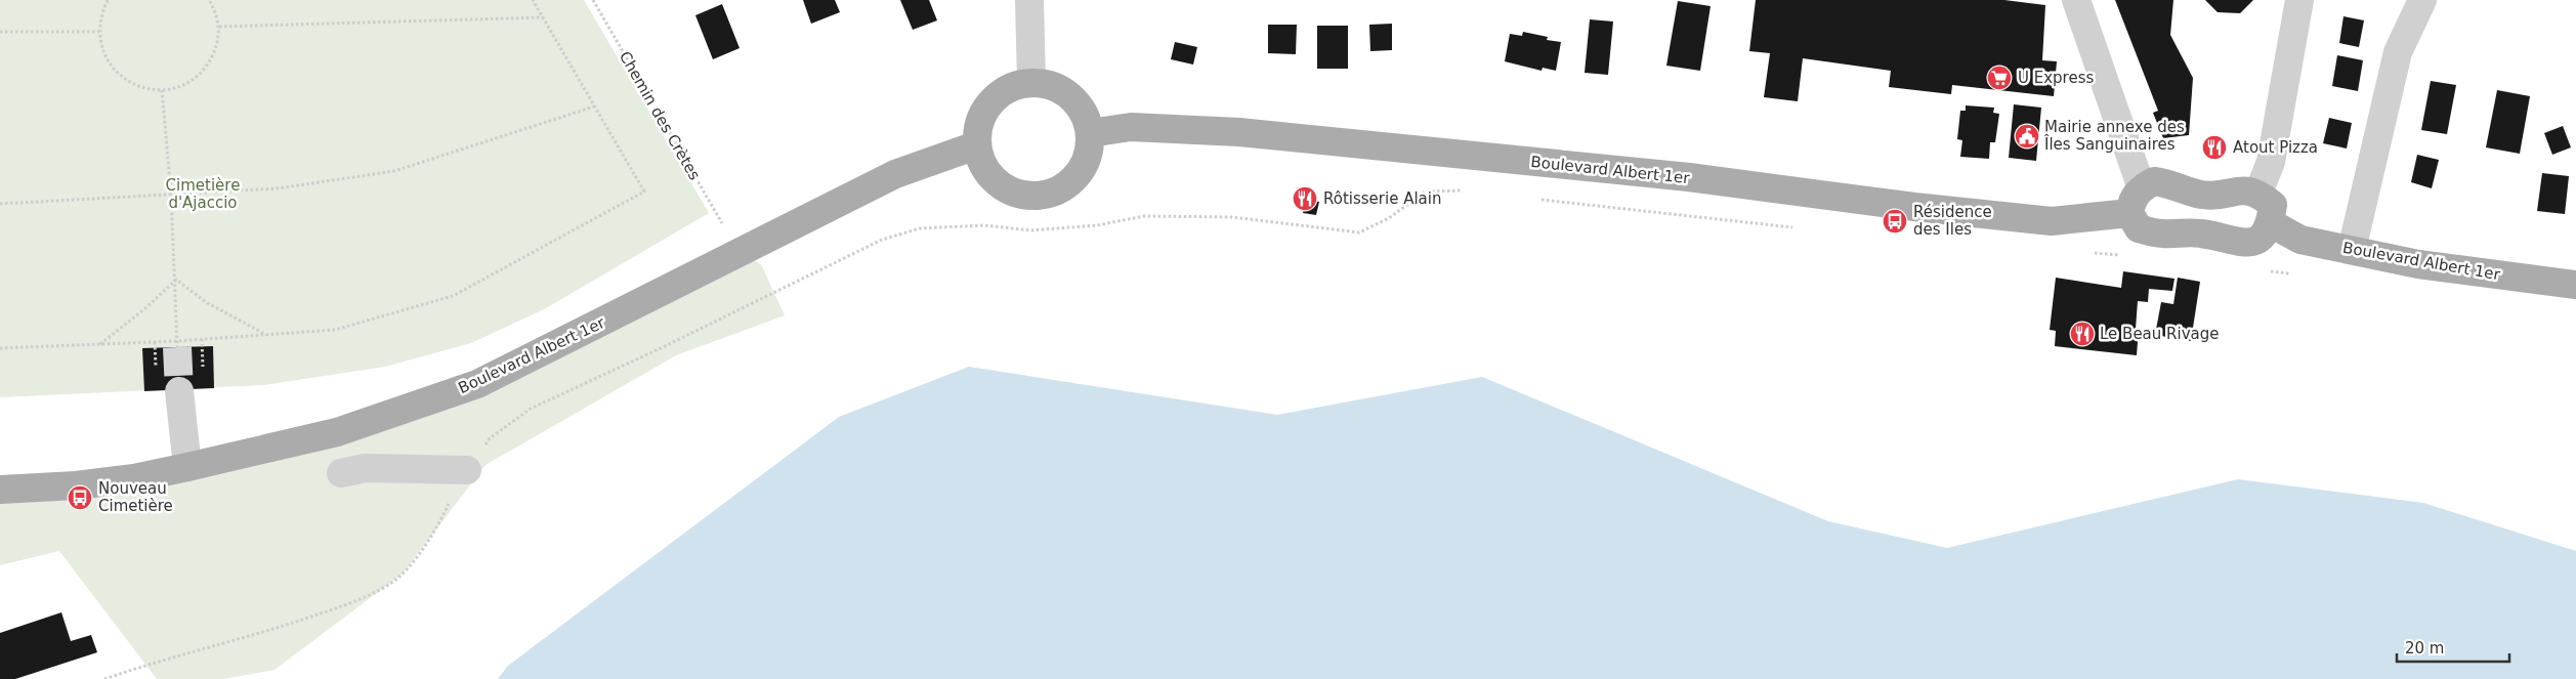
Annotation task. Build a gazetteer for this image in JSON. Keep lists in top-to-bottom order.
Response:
{
  "streets": {
    "main road": ["Boulevard Albert 1er"],
    "path": ["Chemin des Crètes"]
  },
  "parks": ["Cimetière d'Ajaccio"],
  "places": {
    "supermarket": ["U Express"],
    "public building": ["Mairie annexe des Îles Sanguinaires"],
    "restaurant": ["Atout Pizza", "Rôtisserie Alain", "Le Beau Rivage"],
    "bus stop": ["Résidence des Iles", "Nouveau Cimetière"]
  },
  "scale_bar": "20 m"
}
